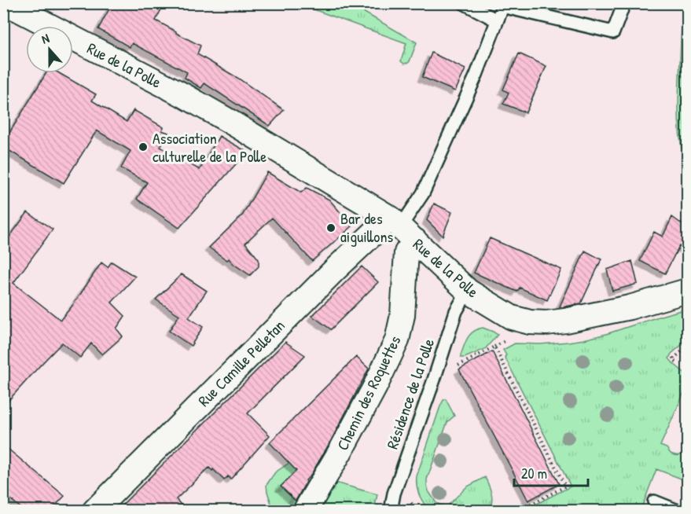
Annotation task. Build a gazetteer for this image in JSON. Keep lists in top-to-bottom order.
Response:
{
  "streets": {
    "street": ["Rue de la Polle", "Rue Camille Pelletan", "Chemin des Roquettes"],
    "lane": ["Résidence de la Polle"]
  },
  "crossings": [
    ["Rue de la Polle", "Rue Camille Pelletan"],
    ["Rue de la Polle", "Chemin des Roquettes"],
    ["Rue de la Polle", "Résidence de la Polle"],
    ["Rue Camille Pelletan", "Chemin des Roquettes"]
  ],
  "places": ["Association culturelle de la Polle", "Bar des aiguillons"],
  "scale_bar": "20 m",
  "north": "top"
}
